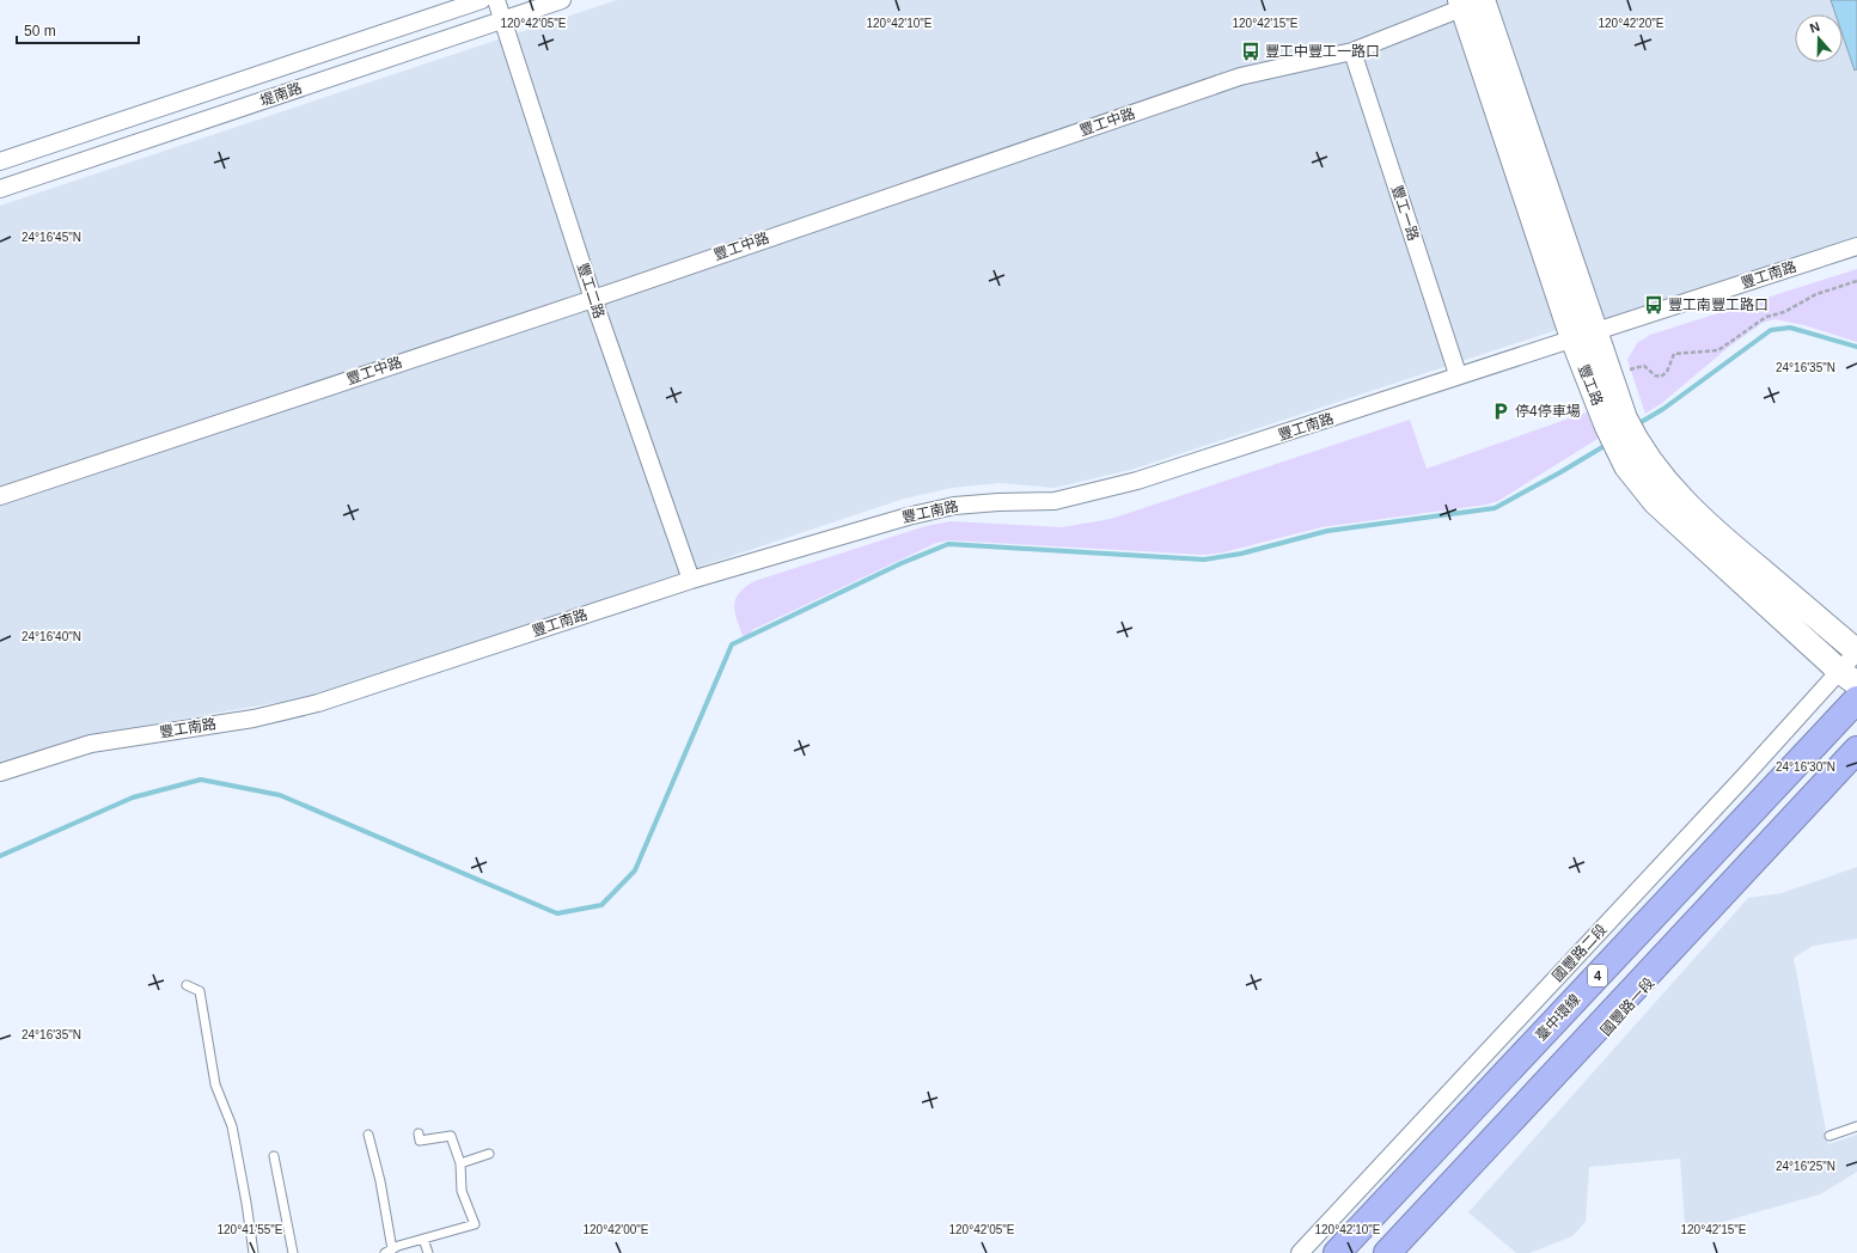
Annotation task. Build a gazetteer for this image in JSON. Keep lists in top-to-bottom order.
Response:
{
  "streets": {
    "highway": ["4", "臺中環線"],
    "street": [
      "堤南路",
      "豐工中路",
      "豐工一路",
      "豐工南路",
      "豐工二路",
      "豐工路",
      "國豐路二段",
      "國豐路一段"
    ]
  },
  "crossings": [
    ["堤南路", "豐工二路"],
    ["豐工中路", "豐工一路"],
    ["豐工中路", "豐工二路"],
    ["豐工中路", "豐工路"],
    ["豐工一路", "豐工南路"],
    ["豐工南路", "豐工二路"],
    ["豐工南路", "豐工路"],
    ["豐工路", "國豐路二段"]
  ],
  "places": {
    "bus stop": ["豐工中豐工一路口", "豐工南豐工路口"],
    "parking": ["停4停車場"]
  },
  "scale_bar": "50 m",
  "north": "top",
  "coordinates": [
    "120°42'05\"E",
    "120°42'10\"E",
    "120°42'15\"E",
    "120°42'20\"E",
    "24°16'45\"N",
    "24°16'35\"N",
    "24°16'40\"N",
    "24°16'30\"N",
    "24°16'25\"N",
    "120°41'55\"E",
    "120°42'00\"E"
  ]
}
